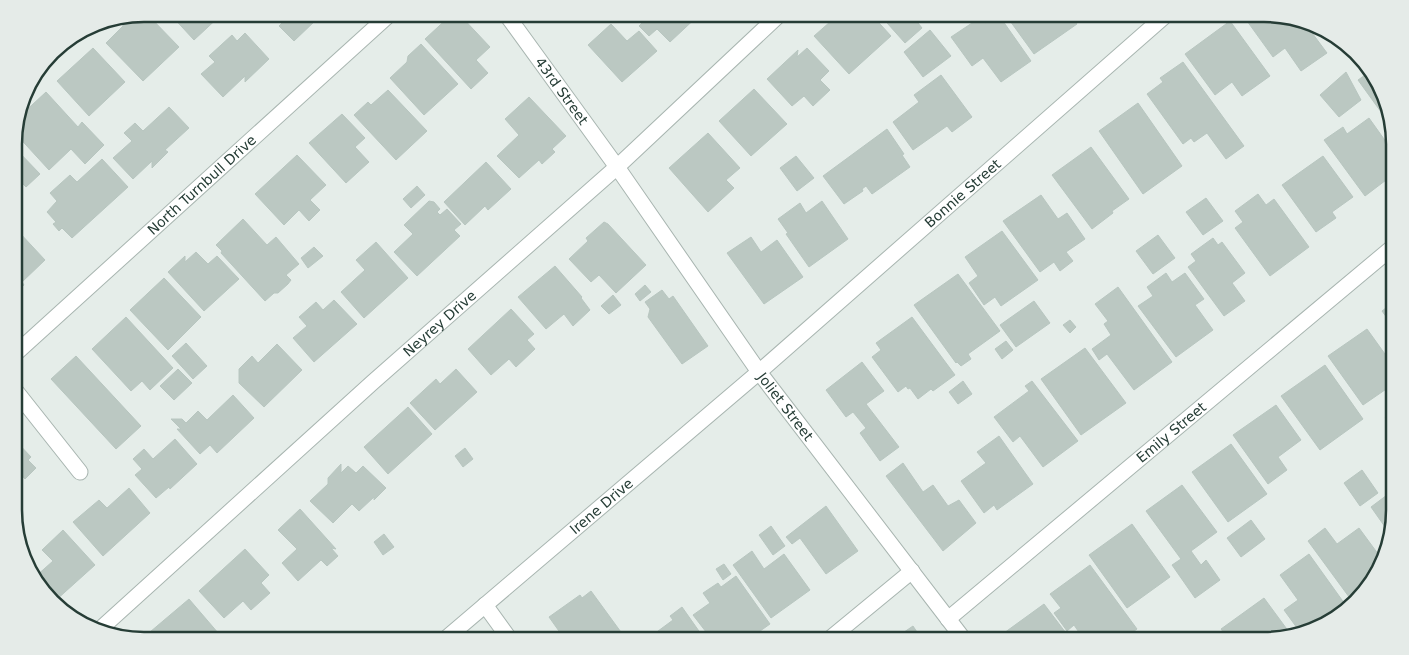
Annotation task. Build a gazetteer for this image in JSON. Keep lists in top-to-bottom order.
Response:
{
  "streets": {
    "street": [
      "43rd Street",
      "North Turnbull Drive",
      "Bonnie Street",
      "Neyrey Drive",
      "Joliet Street",
      "Emily Street",
      "Irene Drive"
    ]
  },
  "crossings": [
    ["43rd Street", "Neyrey Drive"],
    ["43rd Street", "Joliet Street"],
    ["Bonnie Street", "Joliet Street"],
    ["Bonnie Street", "Irene Drive"],
    ["Neyrey Drive", "Joliet Street"],
    ["Joliet Street", "Emily Street"],
    ["Joliet Street", "Irene Drive"]
  ]
}
